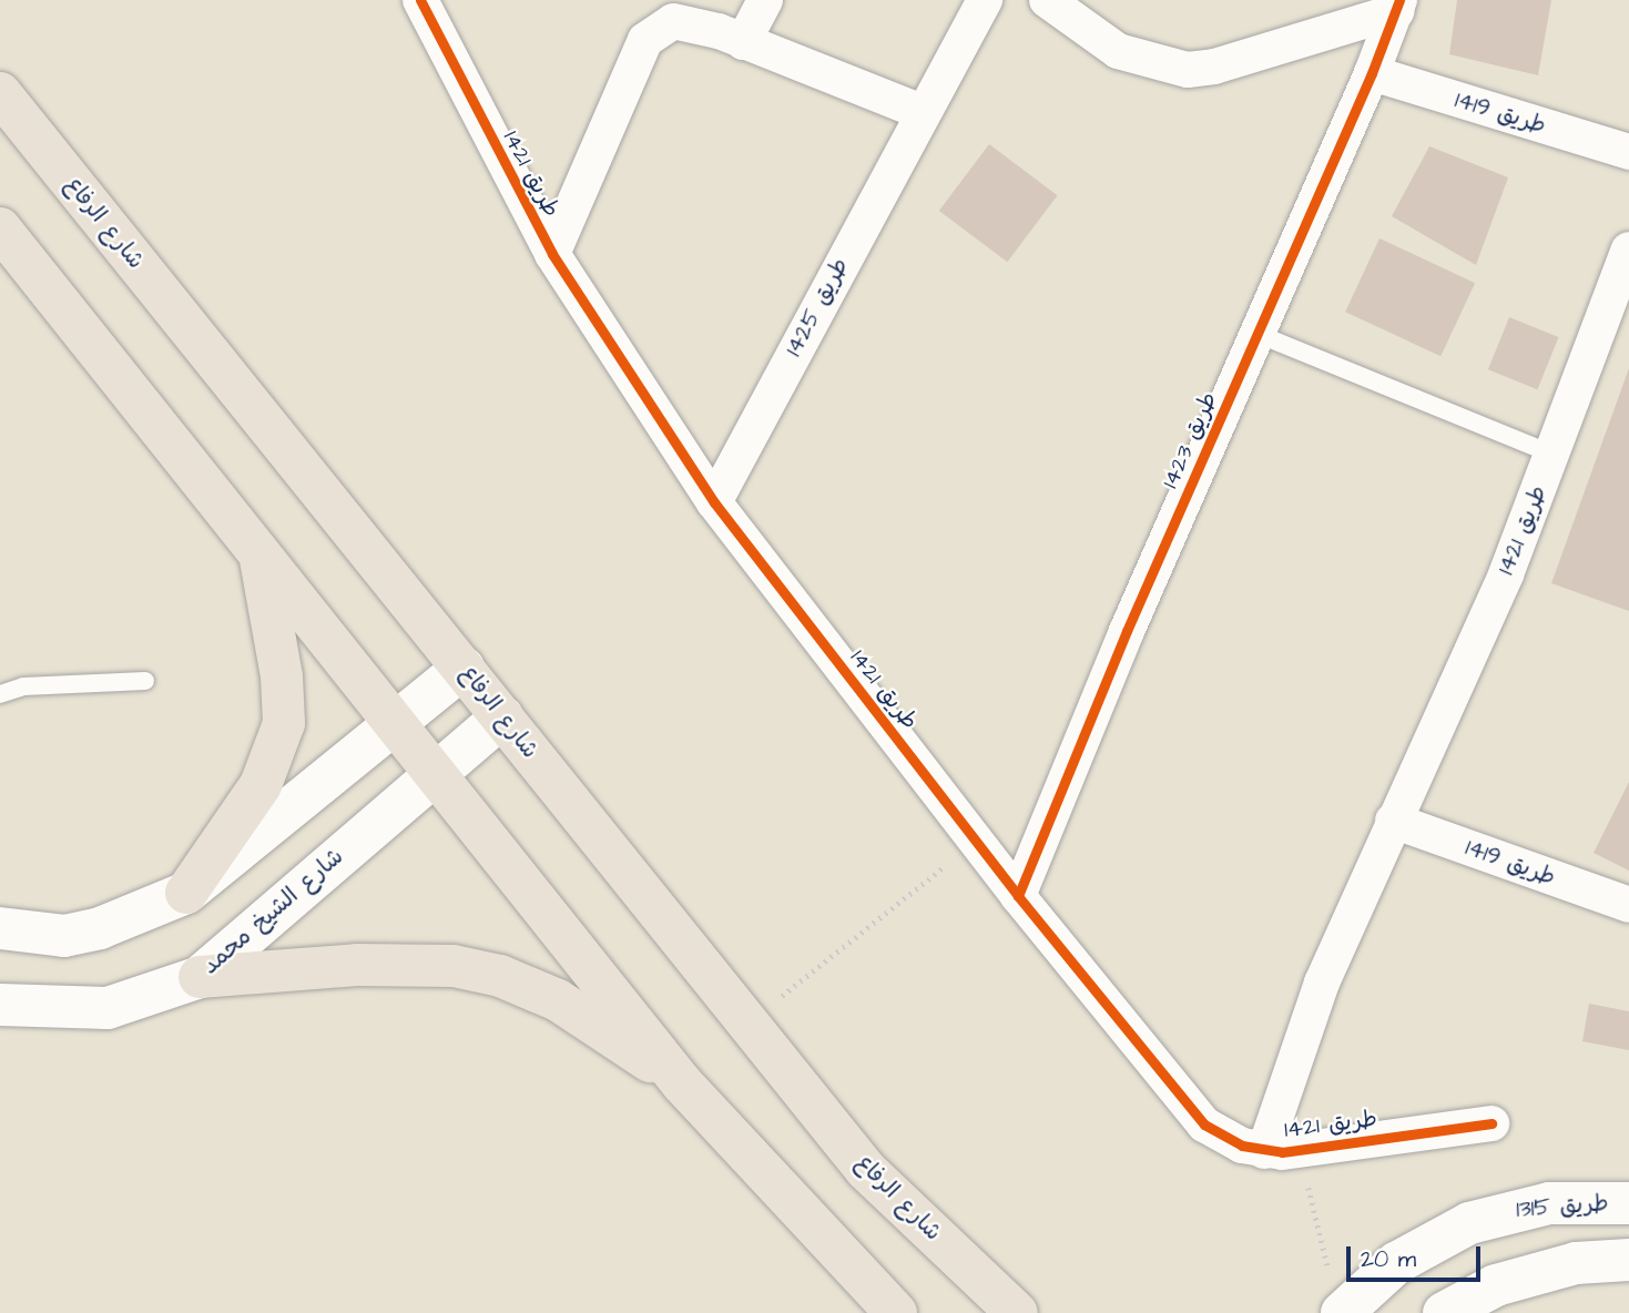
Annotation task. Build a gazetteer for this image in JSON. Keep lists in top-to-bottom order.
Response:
{
  "streets": {
    "main road": ["شارع الرفاع"],
    "street": [
      "طريق 1419",
      "طريق 1421",
      "طريق 1425",
      "طريق 1423",
      "شارع الشيخ محمد",
      "طريق 1315"
    ]
  },
  "crossings": [
    ["طريق 1419", "طريق 1421"],
    ["طريق 1419", "طريق 1423"],
    ["طريق 1421", "طريق 1425"],
    ["طريق 1421", "طريق 1423"],
    ["شارع الرفاع", "شارع الشيخ محمد"]
  ],
  "scale_bar": "20 m"
}
